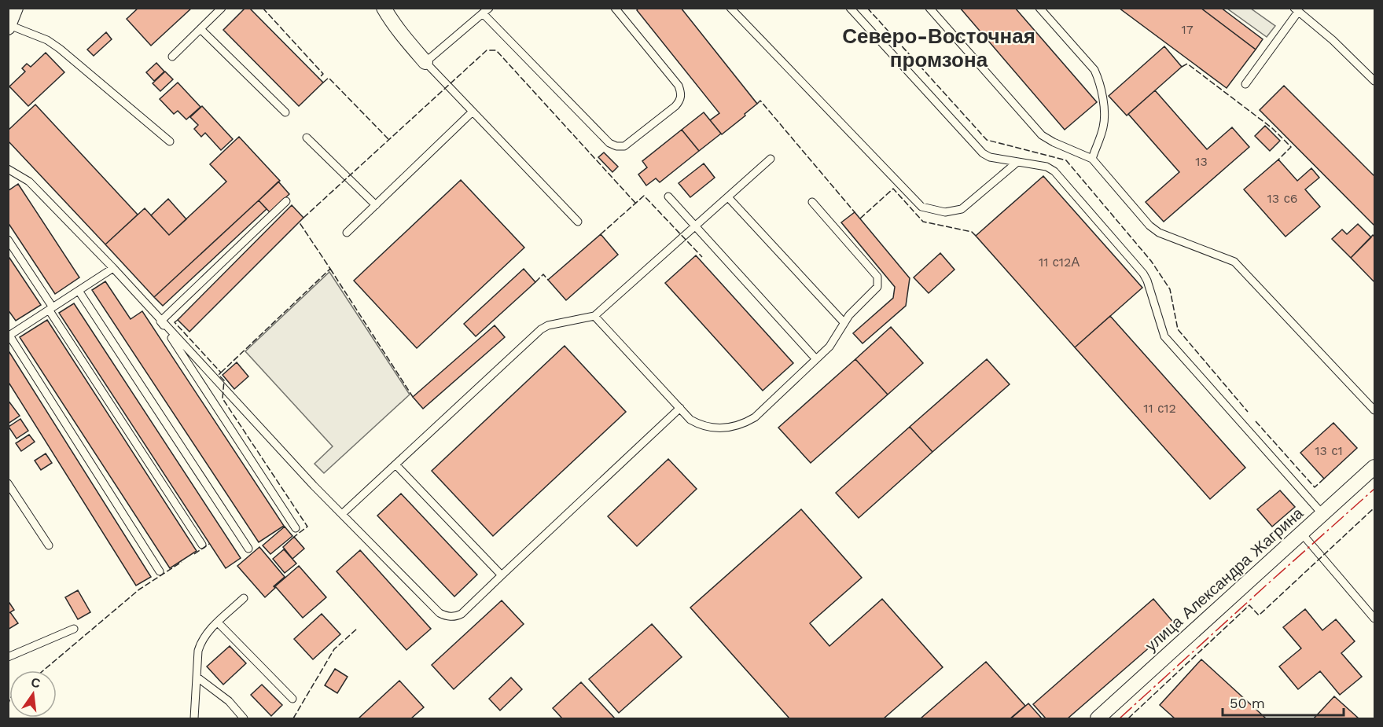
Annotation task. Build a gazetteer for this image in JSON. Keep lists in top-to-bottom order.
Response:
{
  "streets": {
    "street": ["улица Александра Жагрина"]
  },
  "districts": ["Северо-Восточная промзона"],
  "house_numbers": [
    "17",
    "13",
    "13 с6",
    "11 с12А",
    "11 с12",
    "13 с1"
  ],
  "scale_bar": "50 m",
  "north": "top"
}
